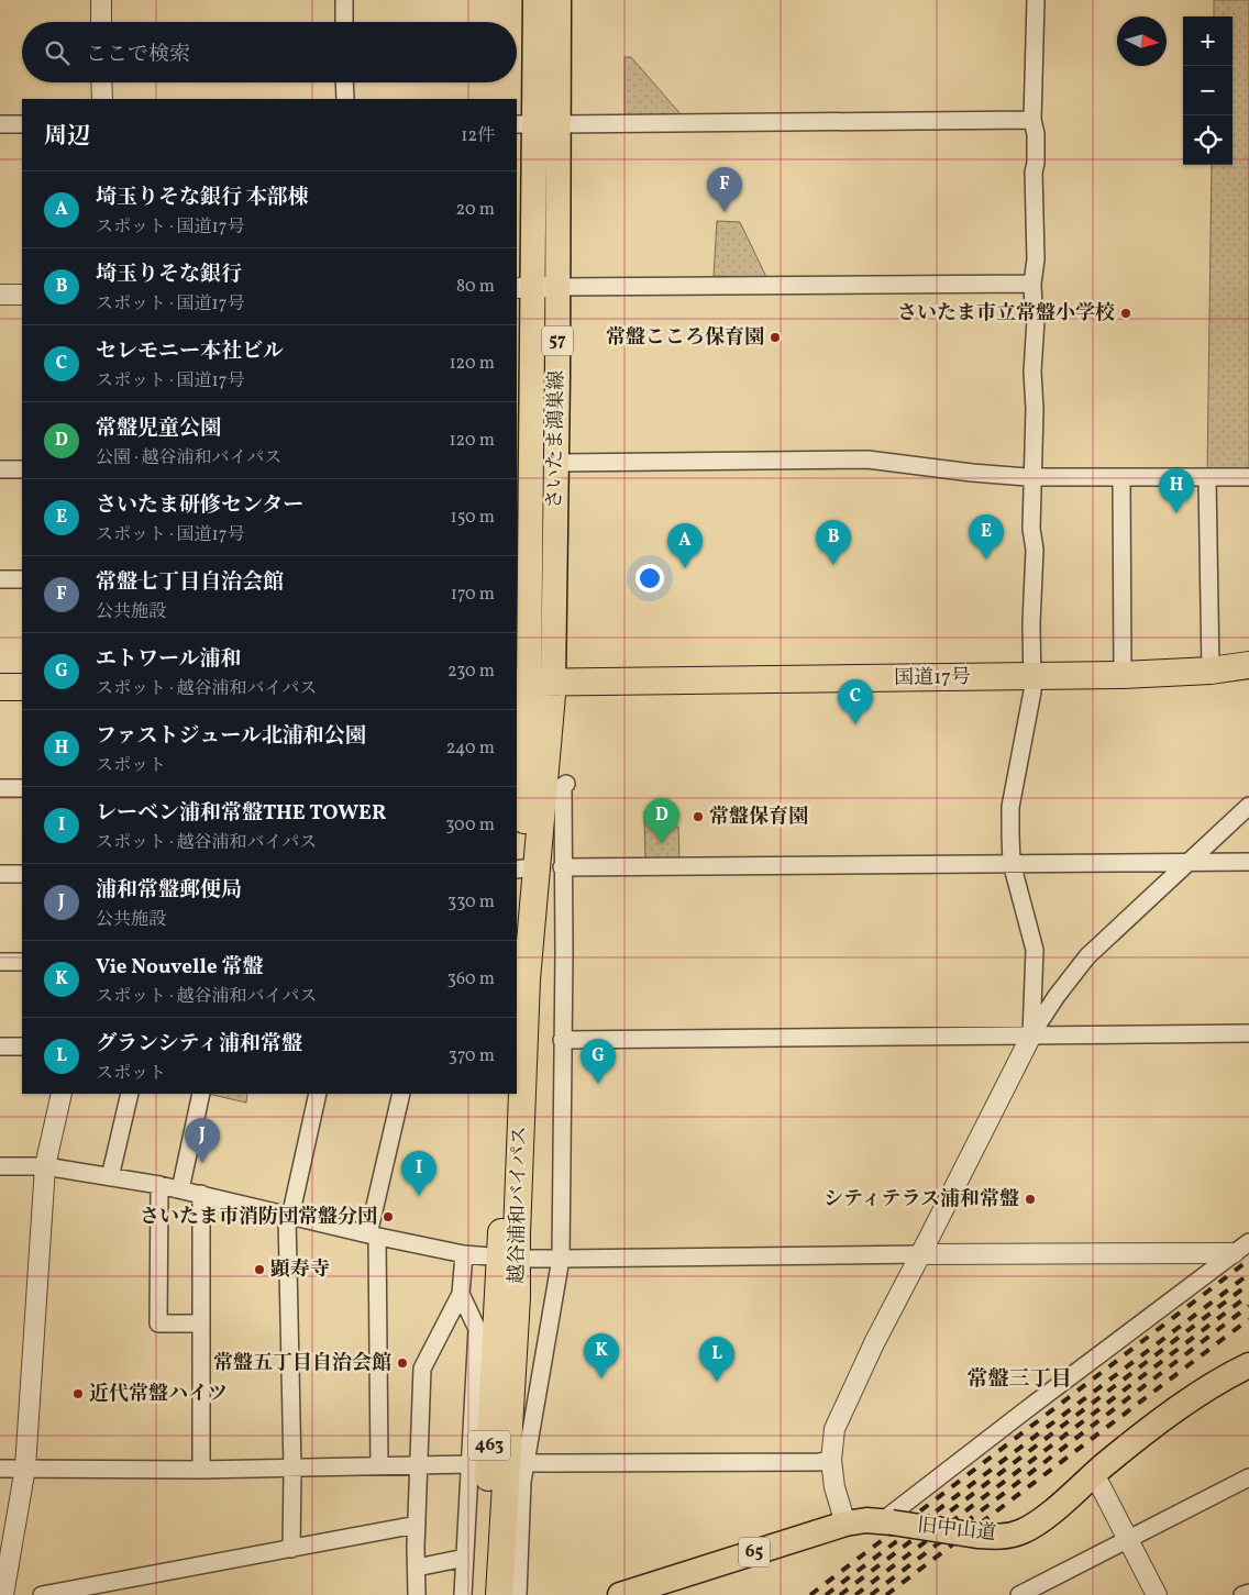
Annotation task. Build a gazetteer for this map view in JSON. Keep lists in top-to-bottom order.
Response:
{
  "streets": {
    "highway": ["国道17号", "越谷浦和バイパス", "463"],
    "main road": [
      "57",
      "さいたま鴻巣線",
      "旧中山道",
      "65"
    ]
  },
  "crossings": [
    ["さいたま鴻巣線", "国道17号"],
    ["さいたま鴻巣線", "越谷浦和バイパス"],
    ["国道17号", "越谷浦和バイパス"]
  ],
  "districts": ["常盤三丁目"],
  "places": [
    "さいたま市立常盤小学校",
    "常盤こころ保育園",
    "常盤保育園",
    "シティテラス浦和常盤",
    "さいたま市消防団常盤分団",
    "顕寿寺",
    "常盤五丁目自治会館",
    "近代常盤ハイツ"
  ],
  "north": "right",
  "page": {
    "map_buttons": ["+", "−"],
    "search": "ここで検索",
    "heading": ["周辺", "12件"],
    "pins": [
      "F",
      "H",
      "E",
      "B",
      "A",
      "C",
      "D",
      "G",
      "J",
      "I",
      "K",
      "L"
    ],
    "list": [
      {
        "mark": "A",
        "name": "埼玉りそな銀行 本部棟",
        "note": "スポット · 国道17号",
        "value": "20 m"
      },
      {
        "mark": "B",
        "name": "埼玉りそな銀行",
        "note": "スポット · 国道17号",
        "value": "80 m"
      },
      {
        "mark": "C",
        "name": "セレモニー本社ビル",
        "note": "スポット · 国道17号",
        "value": "120 m"
      },
      {
        "mark": "D",
        "name": "常盤児童公園",
        "note": "公園 · 越谷浦和バイパス",
        "value": "120 m"
      },
      {
        "mark": "E",
        "name": "さいたま研修センター",
        "note": "スポット · 国道17号",
        "value": "150 m"
      },
      {
        "mark": "F",
        "name": "常盤七丁目自治会館",
        "note": "公共施設",
        "value": "170 m"
      },
      {
        "mark": "G",
        "name": "エトワール浦和",
        "note": "スポット · 越谷浦和バイパス",
        "value": "230 m"
      },
      {
        "mark": "H",
        "name": "ファストジュール北浦和公園",
        "note": "スポット",
        "value": "240 m"
      },
      {
        "mark": "I",
        "name": "レーベン浦和常盤THE TOWER",
        "note": "スポット · 越谷浦和バイパス",
        "value": "300 m"
      },
      {
        "mark": "J",
        "name": "浦和常盤郵便局",
        "note": "公共施設",
        "value": "330 m"
      },
      {
        "mark": "K",
        "name": "Vie Nouvelle 常盤",
        "note": "スポット · 越谷浦和バイパス",
        "value": "360 m"
      },
      {
        "mark": "L",
        "name": "グランシティ浦和常盤",
        "note": "スポット",
        "value": "370 m"
      }
    ]
  }
}
